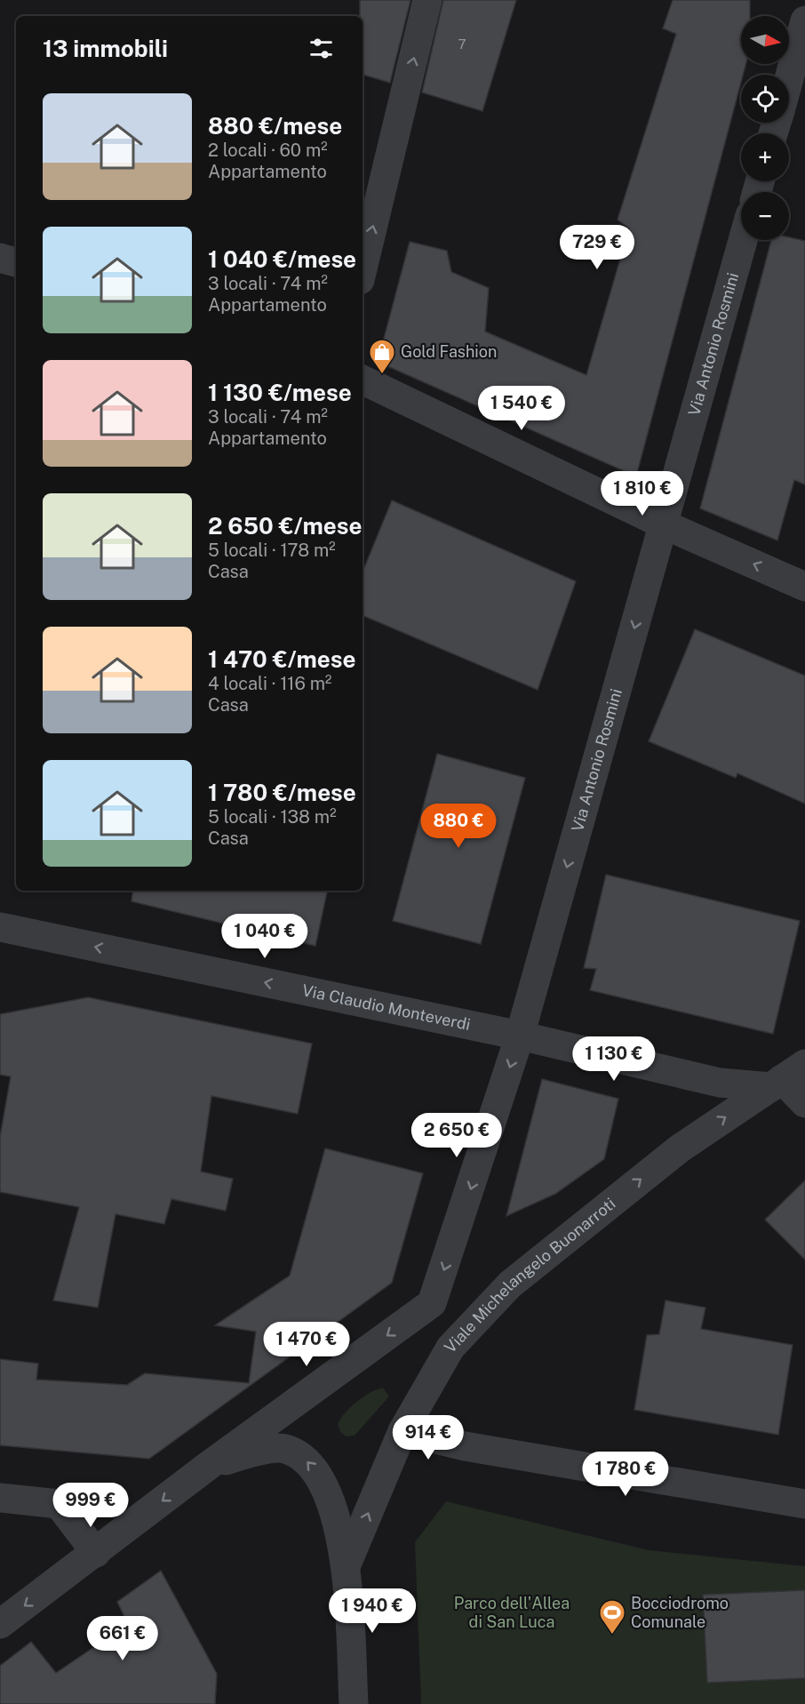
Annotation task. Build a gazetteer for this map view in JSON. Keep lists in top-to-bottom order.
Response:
{
  "streets": {
    "street": ["Via Antonio Rosmini", "Via Claudio Monteverdi", "Viale Michelangelo Buonarroti"]
  },
  "crossings": [
    ["Via Antonio Rosmini", "Via Claudio Monteverdi"],
    ["Via Claudio Monteverdi", "Viale Michelangelo Buonarroti"]
  ],
  "one_way": ["Via Antonio Rosmini", "Via Claudio Monteverdi", "Viale Michelangelo Buonarroti"],
  "parks": ["Parco dell'Allea di San Luca"],
  "places": {
    "shop": ["Gold Fashion"],
    "sports": ["Bocciodromo Comunale"]
  },
  "house_numbers": ["7"],
  "north": "right",
  "page": {
    "map_buttons": ["+", "−"],
    "heading": "13 immobili",
    "list": [
      {
        "name": "880 €/mese",
        "note": "2 locali · 60 m² · Appartamento"
      },
      {
        "name": "1 040 €/mese",
        "note": "3 locali · 74 m² · Appartamento"
      },
      {
        "name": "1 130 €/mese",
        "note": "3 locali · 74 m² · Appartamento"
      },
      {
        "name": "2 650 €/mese",
        "note": "5 locali · 178 m² · Casa"
      },
      {
        "name": "1 470 €/mese",
        "note": "4 locali · 116 m² · Casa"
      },
      {
        "name": "1 780 €/mese",
        "note": "5 locali · 138 m² · Casa"
      }
    ],
    "price": [
      "729 €",
      "1 540 €",
      "1 810 €",
      "880 €",
      "1 040 €",
      "1 130 €",
      "2 650 €",
      "1 470 €",
      "914 €",
      "1 780 €",
      "999 €",
      "1 940 €",
      "661 €"
    ]
  }
}
